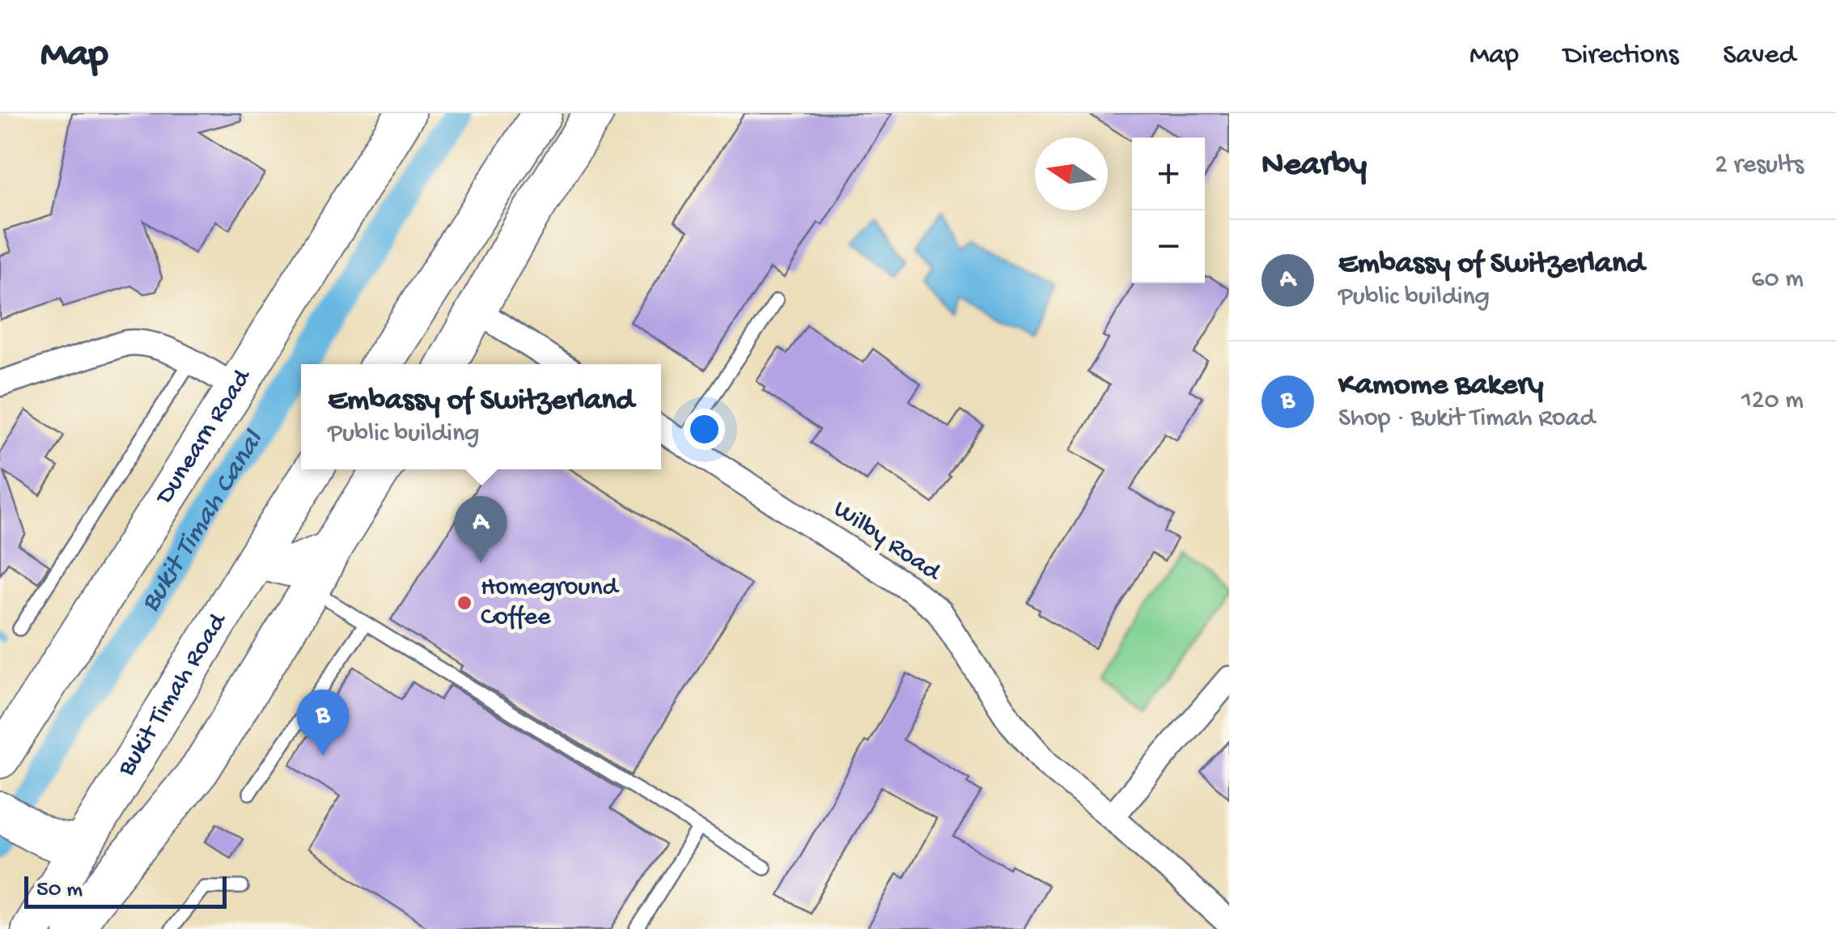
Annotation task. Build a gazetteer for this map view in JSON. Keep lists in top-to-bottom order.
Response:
{
  "streets": {
    "highway": ["Dunearn Road", "Bukit Timah Road"],
    "street": ["Wilby Road"]
  },
  "water": ["Bukit Timah Canal"],
  "places": ["Homeground Coffee"],
  "scale_bar": "50 m",
  "north": "left",
  "page": {
    "header": "Map",
    "nav": ["Map", "Directions", "Saved"],
    "heading": ["Nearby", "2 results"],
    "map_buttons": ["+", "−"],
    "list": [
      {
        "mark": "A",
        "name": "Embassy of Switzerland",
        "note": "Public building",
        "value": "60 m"
      },
      {
        "mark": "B",
        "name": "Kamome Bakery",
        "note": "Shop · Bukit Timah Road",
        "value": "120 m"
      }
    ],
    "popup": ["Embassy of Switzerland", "Public building"],
    "pins": ["A", "B"],
    "scale": "50 m"
  }
}
